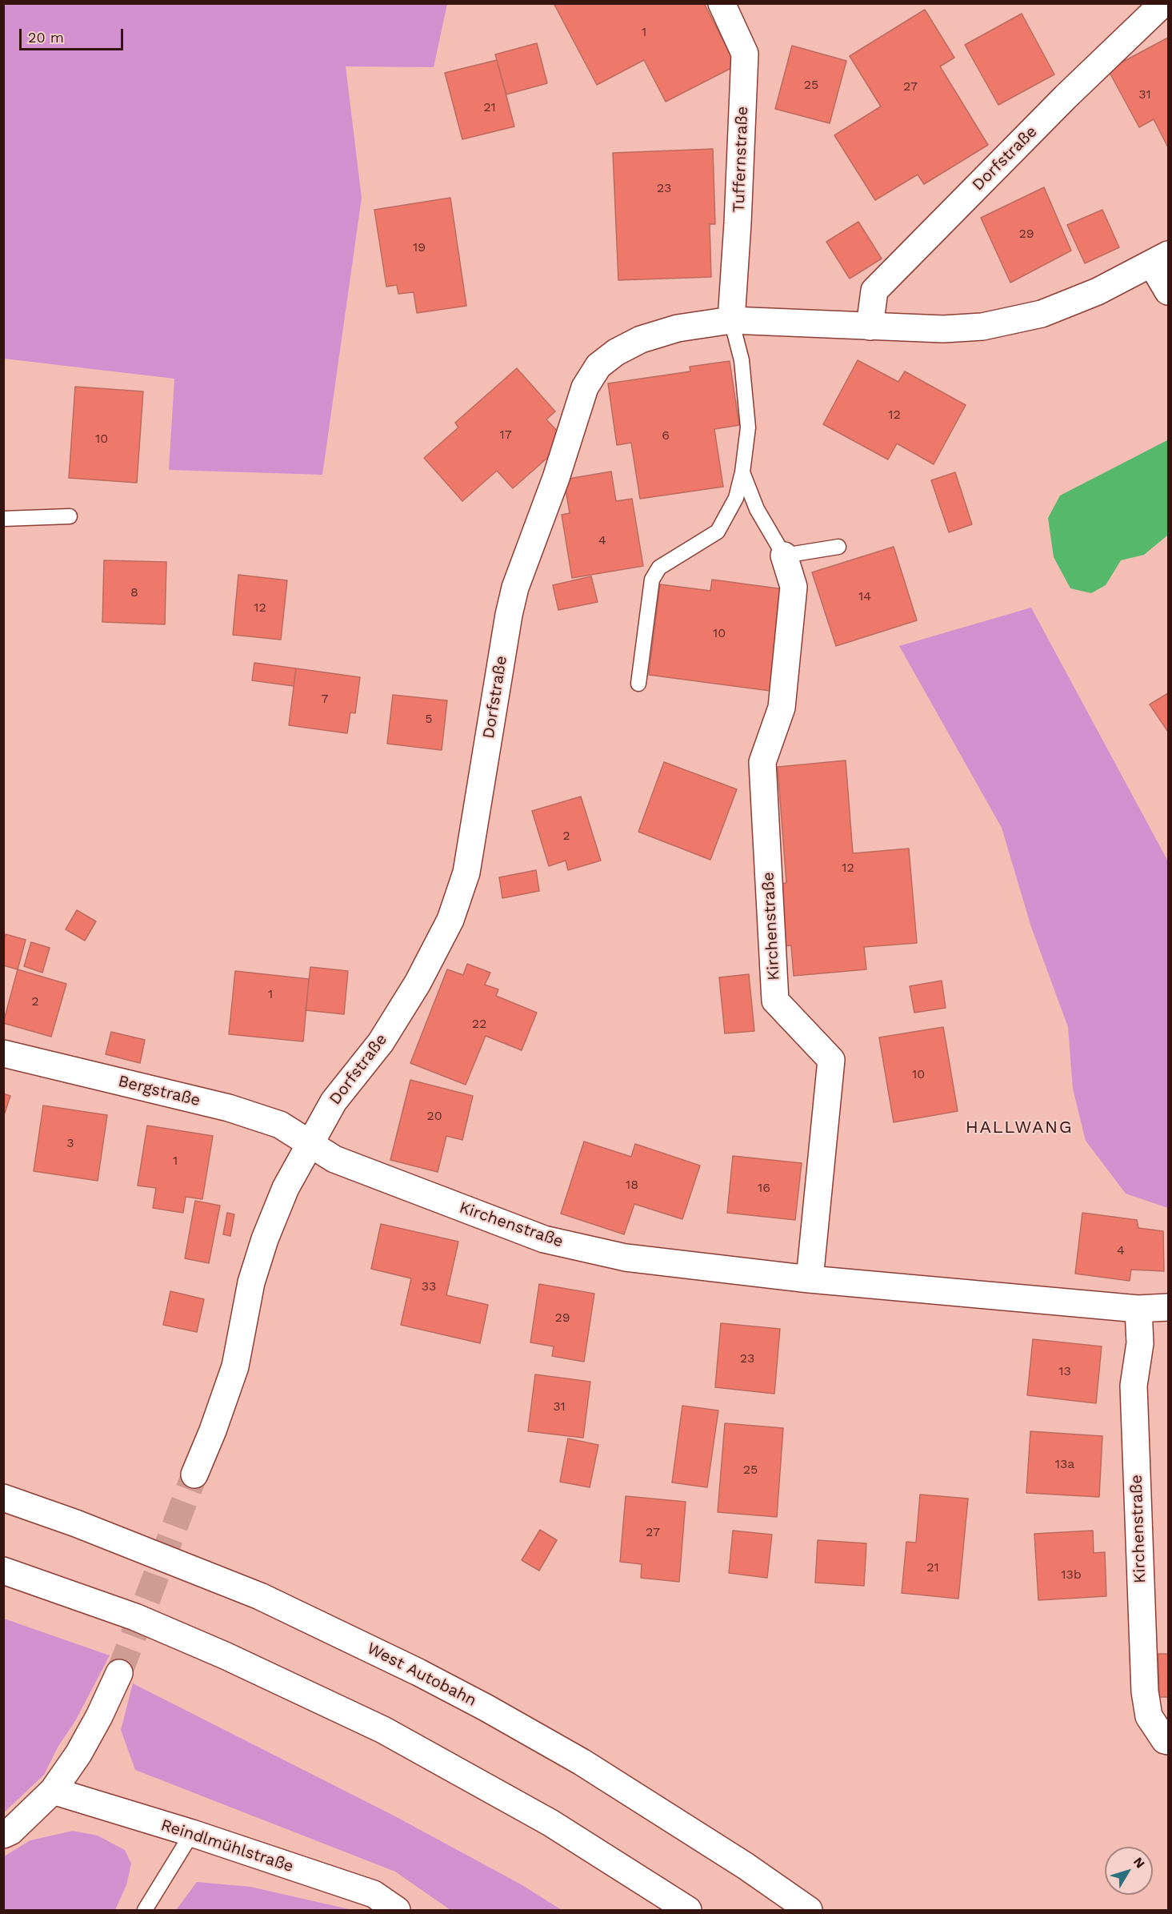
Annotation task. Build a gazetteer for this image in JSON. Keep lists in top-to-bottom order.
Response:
{
  "streets": {
    "main road": [
      "Dorfstraße",
      "Tuffernstraße",
      "Kirchenstraße",
      "Bergstraße",
      "West Autobahn",
      "Reindlmühlstraße"
    ]
  },
  "crossings": [
    ["Dorfstraße", "Tuffernstraße"],
    ["Dorfstraße", "Kirchenstraße"],
    ["Dorfstraße", "Bergstraße"],
    ["Kirchenstraße", "Bergstraße"]
  ],
  "districts": ["HALLWANG"],
  "house_numbers": [
    "1",
    "25",
    "27",
    "31",
    "21",
    "23",
    "29",
    "19",
    "12",
    "17",
    "6",
    "10",
    "4",
    "8",
    "14",
    "12",
    "10",
    "7",
    "5",
    "2",
    "12",
    "1",
    "2",
    "22",
    "10",
    "20",
    "3",
    "1",
    "18",
    "16",
    "4",
    "33",
    "29",
    "23",
    "13",
    "31",
    "13a",
    "25",
    "27",
    "21",
    "13b"
  ],
  "scale_bar": "20 m",
  "north": "top right"
}
